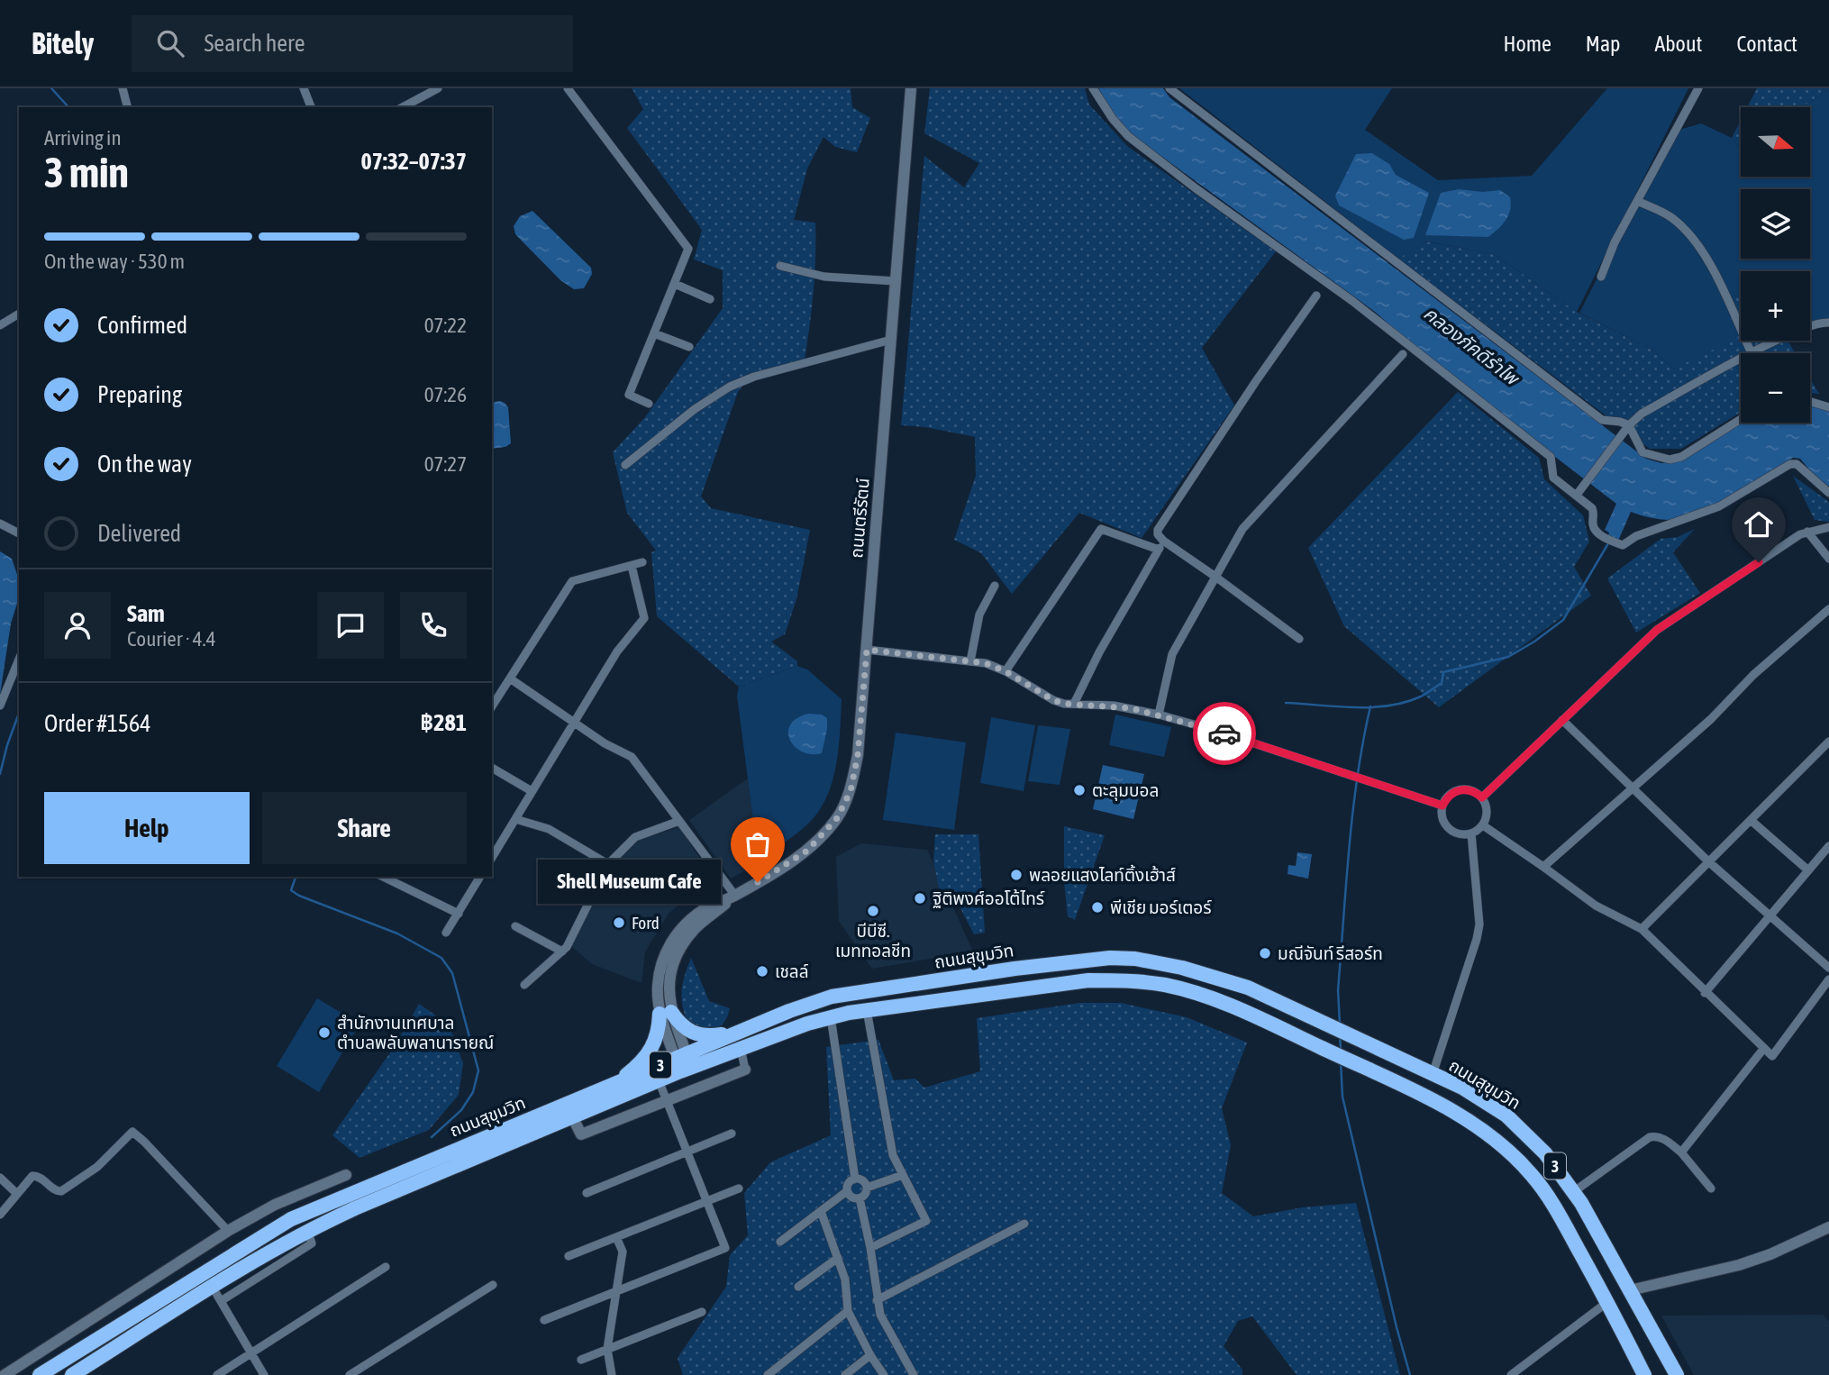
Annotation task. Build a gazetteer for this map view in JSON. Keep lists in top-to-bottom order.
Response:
{
  "streets": {
    "highway": ["ถนนสุขุมวิท", "3"],
    "main road": ["ถนนตรีรัตน์"]
  },
  "crossings": [
    ["ถนนตรีรัตน์", "ถนนสุขุมวิท"]
  ],
  "water": ["คลองภัคดีรำไพ"],
  "places": [
    "ตะลุมบอล",
    "พลอยแสงไลท์ติ้งเฮ้าส์",
    "Shell Museum Cafe",
    "ฐิติพงศ์ออโต้ไทร์",
    "พีเชีย มอร์เตอร์",
    "บีบีซี. เมททอลชีท",
    "Ford",
    "มณีจันท์ รีสอร์ท",
    "เชลล์",
    "สำนักงานเทศบาล ตำบลพลับพลานารายณ์"
  ],
  "north": "right",
  "page": {
    "header": "Bitely",
    "search": "Search here",
    "nav": [
      "Home",
      "Map",
      "About",
      "Contact"
    ],
    "map_buttons": ["+", "−"],
    "heading": ["3 min", "Arriving in", "07:32–07:37"],
    "panel": [
      "Sam",
      "Courier · 4.4",
      "Order #1564",
      "฿281"
    ],
    "bar": "On the way · 530 m",
    "list": [
      ["Confirmed", "07:22"],
      ["Preparing", "07:26"],
      ["On the way", "07:27"],
      "Delivered"
    ],
    "buttons": ["Help", "Share"],
    "bubble": "Shell Museum Cafe"
  }
}
